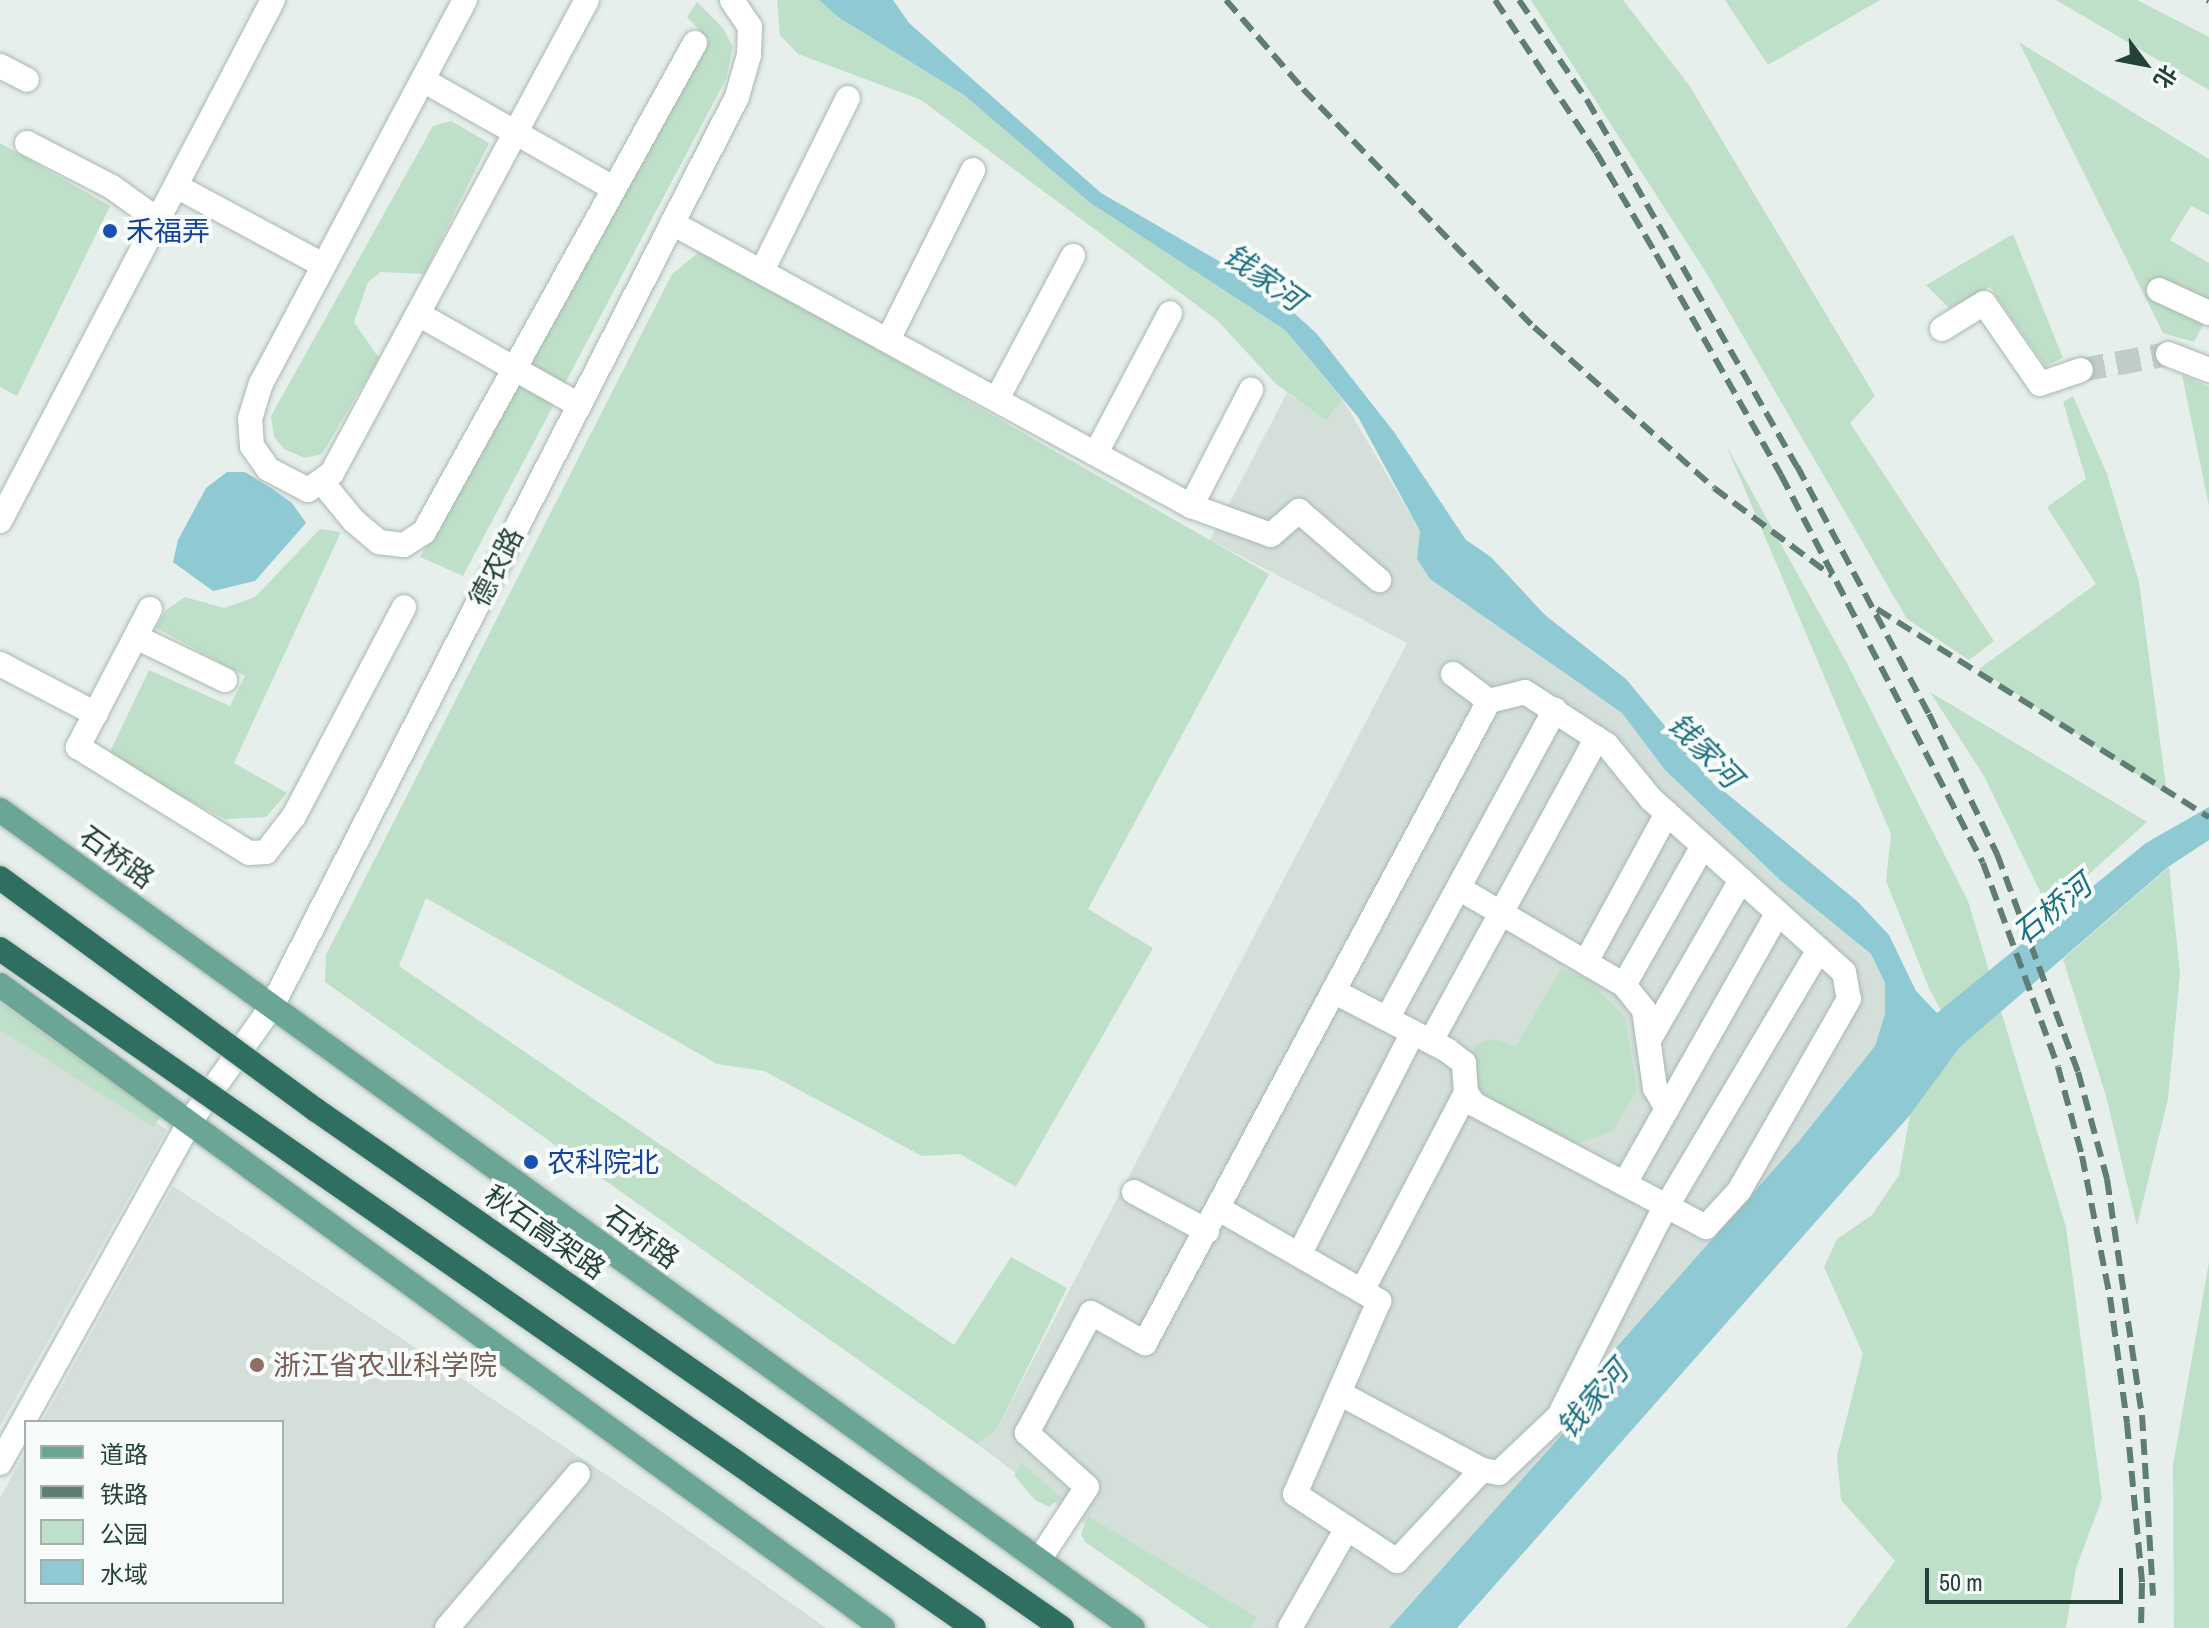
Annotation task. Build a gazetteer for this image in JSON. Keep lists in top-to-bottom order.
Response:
{
  "streets": {
    "highway": ["秋石高架路"],
    "main road": ["石桥路"],
    "street": ["德农路"]
  },
  "crossings": [
    ["德农路", "石桥路"]
  ],
  "water": ["钱家河", "石桥河"],
  "places": ["禾福弄", "农科院北", "浙江省农业科学院"],
  "legend": [
    "道路",
    "铁路",
    "公园",
    "水域"
  ],
  "scale_bar": "50 m",
  "north": "bottom right"
}
